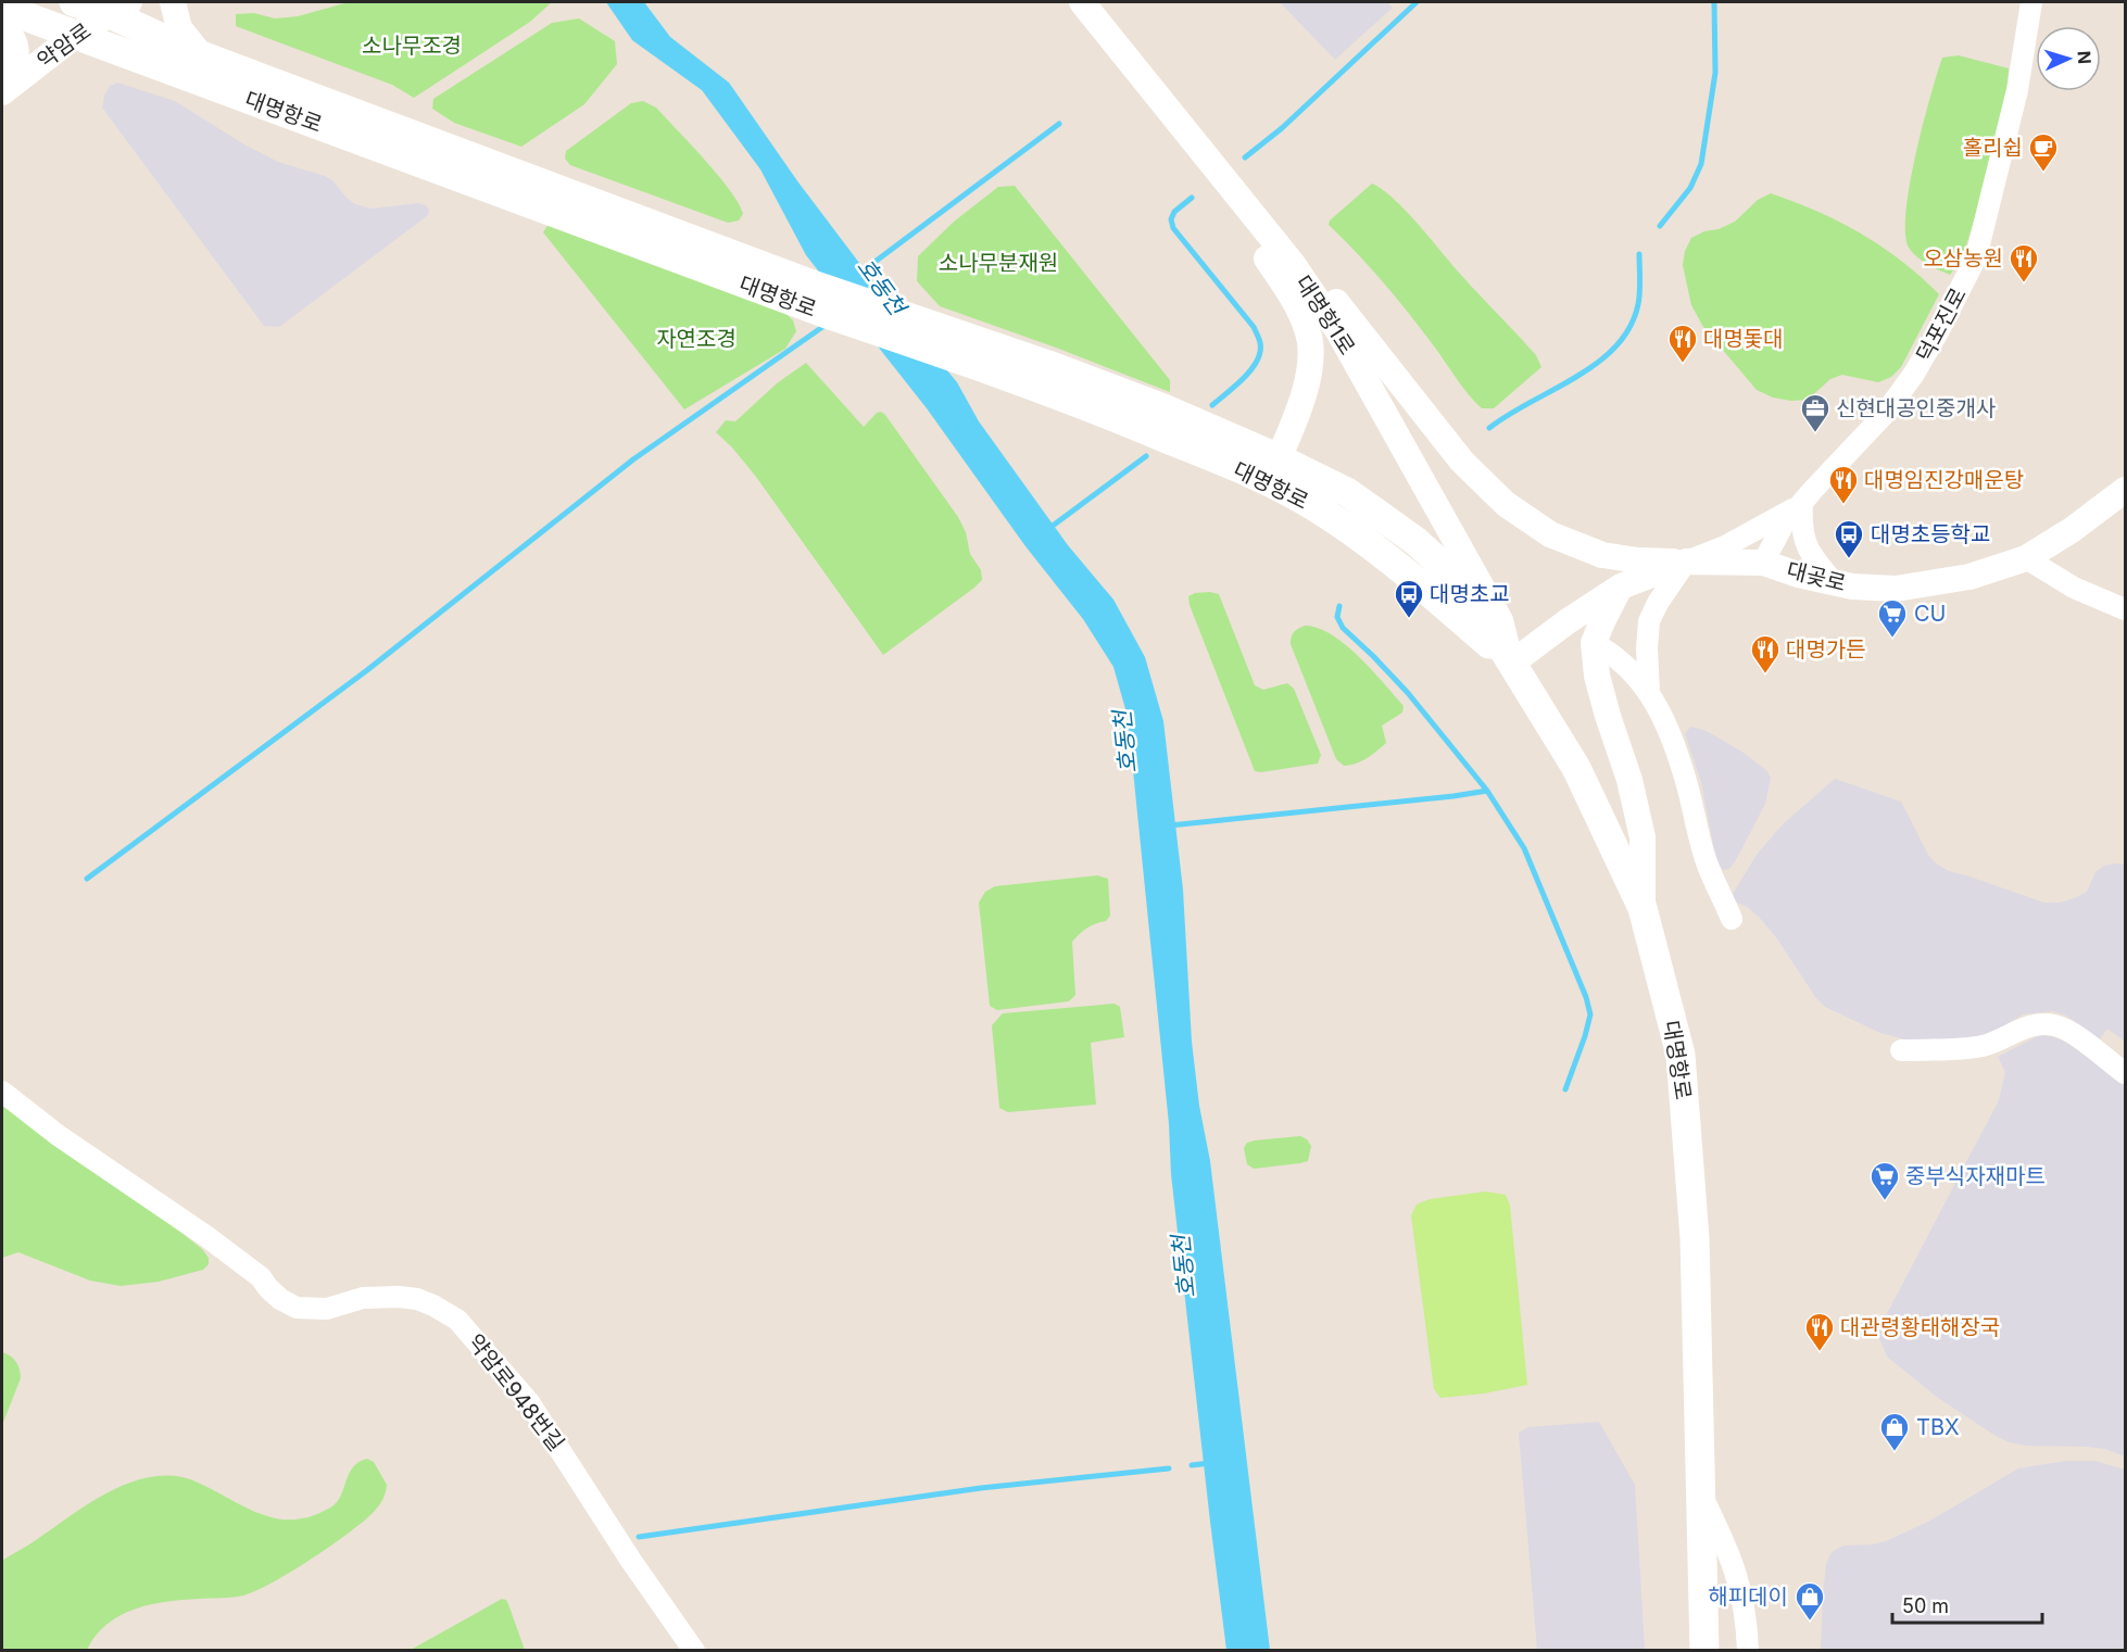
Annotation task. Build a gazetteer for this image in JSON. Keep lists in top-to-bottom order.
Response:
{
  "streets": {
    "main road": ["대명항로"],
    "street": [
      "약암로",
      "대명항1로",
      "덕포진로",
      "대곶로",
      "약암로948번길"
    ]
  },
  "crossings": [
    ["약암로", "대명항로"],
    ["대명항로", "대명항1로"],
    ["대명항로", "대곶로"],
    ["대명항1로", "대곶로"],
    ["덕포진로", "대곶로"]
  ],
  "water": ["호동천"],
  "parks": ["소나무조경", "소나무분재원", "자연조경"],
  "places": {
    "cafe": ["홀리쉽"],
    "restaurant": [
      "오삼농원",
      "대명돛대",
      "대명임진강매운탕",
      "대명가든",
      "대관령황태해장국"
    ],
    "office": ["신현대공인중개사"],
    "bus stop": ["대명초등학교", "대명초교"],
    "supermarket": ["CU", "중부식자재마트"],
    "shop": ["TBX", "해피데이"]
  },
  "scale_bar": "50 m",
  "north": "right"
}
